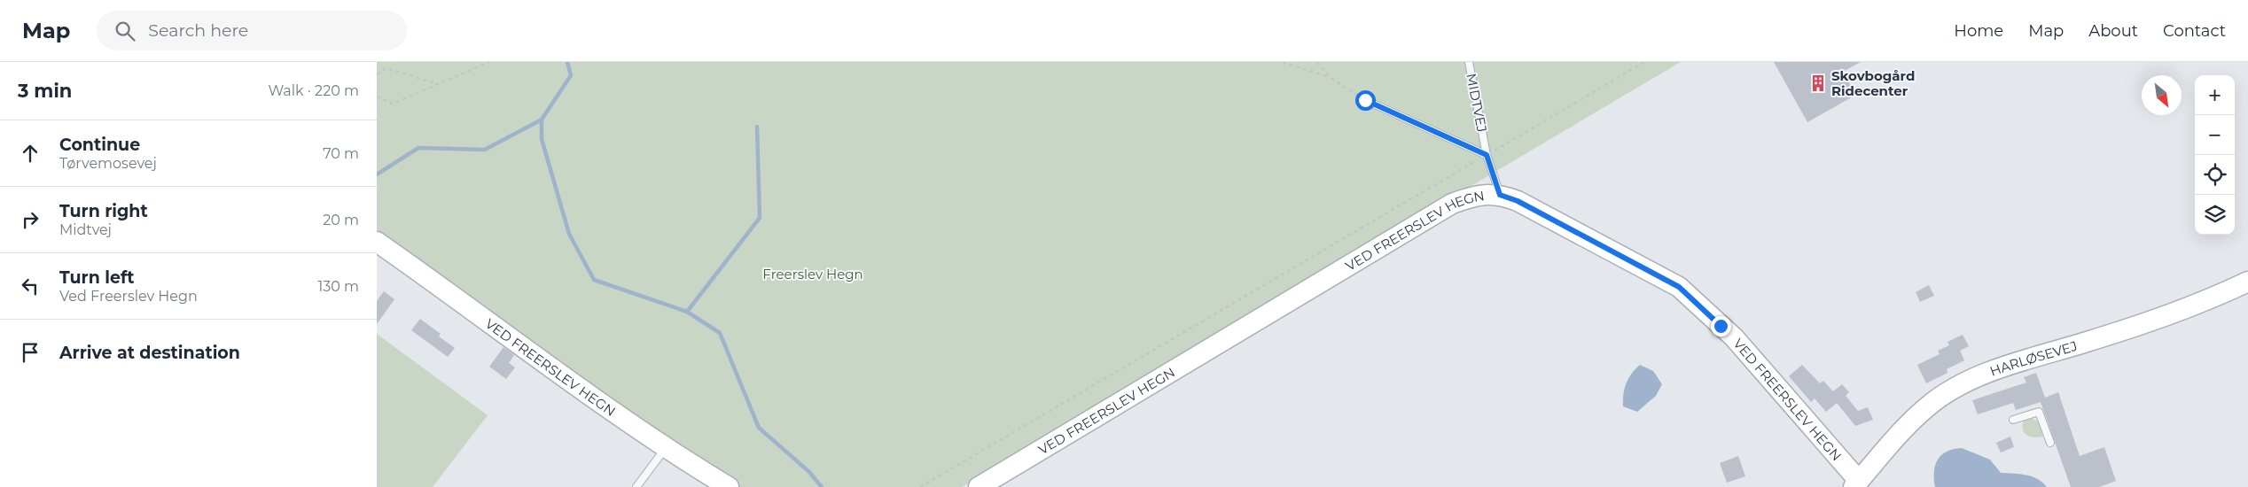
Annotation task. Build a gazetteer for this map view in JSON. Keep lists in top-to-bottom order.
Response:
{
  "streets": {
    "street": ["VED FREERSLEV HEGN", "HARLØSEVEJ"],
    "lane": ["MIDTVEJ"]
  },
  "crossings": [
    ["MIDTVEJ", "VED FREERSLEV HEGN"],
    ["VED FREERSLEV HEGN", "HARLØSEVEJ"]
  ],
  "parks": ["Freerslev Hegn"],
  "places": {
    "building": ["Skovbogård Ridecenter"]
  },
  "north": "bottom right",
  "page": {
    "header": "Map",
    "search": "Search here",
    "nav": [
      "Home",
      "Map",
      "About",
      "Contact"
    ],
    "heading": ["3 min", "Walk · 220 m"],
    "map_buttons": ["+", "−"],
    "list": [
      ["Continue", "Tørvemosevej", "70 m"],
      ["Turn right", "Midtvej", "20 m"],
      ["Turn left", "Ved Freerslev Hegn", "130 m"],
      "Arrive at destination"
    ]
  }
}
